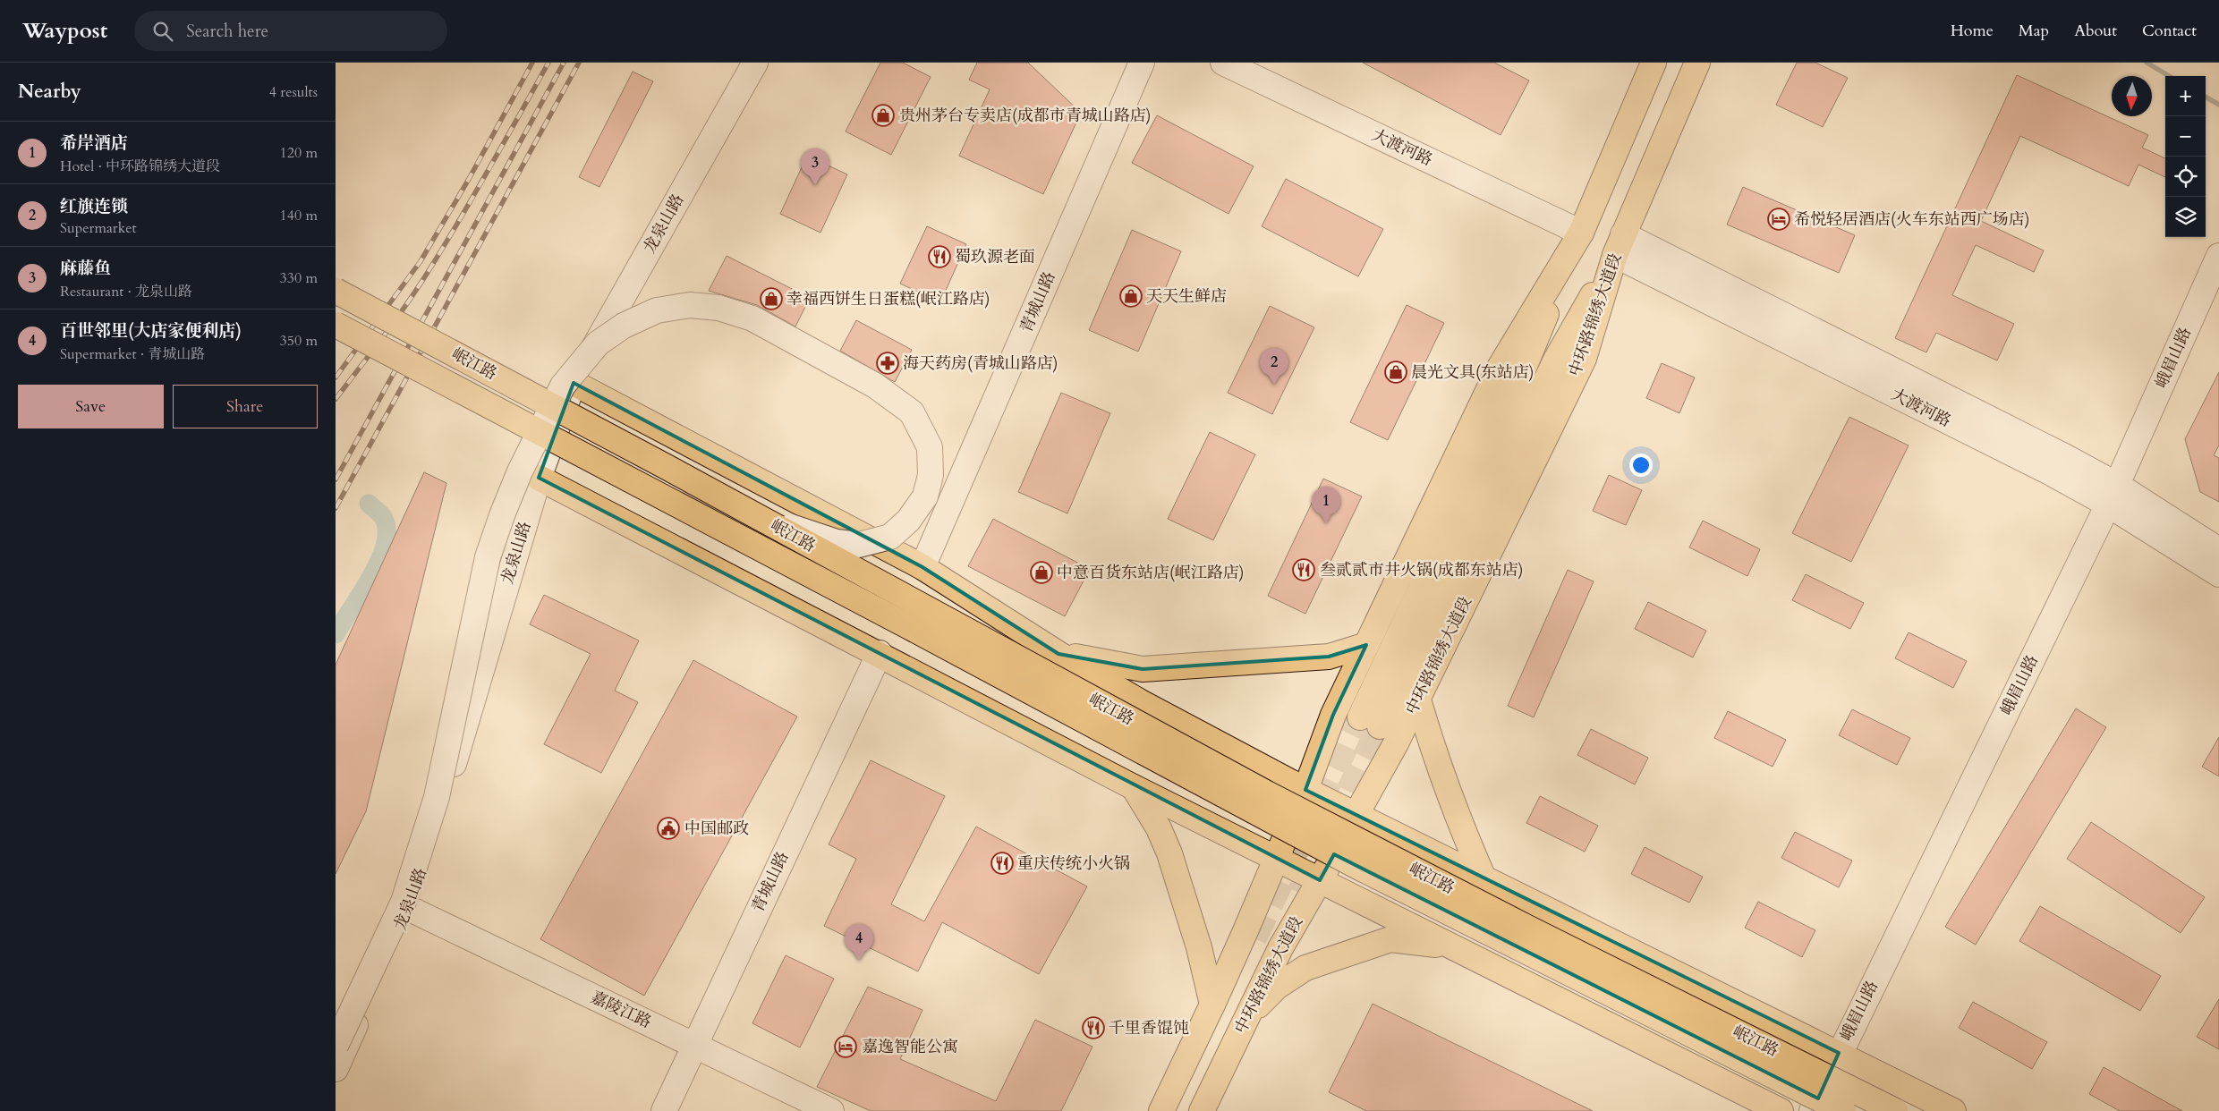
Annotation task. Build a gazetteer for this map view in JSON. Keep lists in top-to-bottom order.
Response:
{
  "streets": {
    "main road": ["中环路锦绣大道段", "岷江路"],
    "street": [
      "大渡河路",
      "龙泉山路",
      "青城山路",
      "峨眉山路",
      "嘉陵江路"
    ]
  },
  "crossings": [
    ["大渡河路", "中环路锦绣大道段"],
    ["大渡河路", "峨眉山路"],
    ["龙泉山路", "岷江路"],
    ["龙泉山路", "嘉陵江路"],
    ["青城山路", "岷江路"],
    ["青城山路", "嘉陵江路"],
    ["中环路锦绣大道段", "岷江路"],
    ["峨眉山路", "岷江路"]
  ],
  "places": {
    "shop": [
      "贵州茅台专卖店(成都市青城山路店)",
      "天天生鲜店",
      "幸福西饼生日蛋糕(岷江路店)",
      "晨光文具(东站店)",
      "中意百货东站店(岷江路店)"
    ],
    "hotel": ["希悦轻居酒店(火车东站西广场店)", "嘉逸智能公寓"],
    "restaurant": [
      "蜀玖源老面",
      "叁贰贰市井火锅(成都东站店)",
      "重庆传统小火锅",
      "千里香馄饨"
    ],
    "pharmacy": ["海天药房(青城山路店)"],
    "public building": ["中国邮政"]
  },
  "north": "bottom",
  "page": {
    "header": "Waypost",
    "search": "Search here",
    "nav": [
      "Home",
      "Map",
      "About",
      "Contact"
    ],
    "heading": ["Nearby", "4 results"],
    "map_buttons": ["+", "−"],
    "list": [
      {
        "mark": "1",
        "name": "希岸酒店",
        "note": "Hotel · 中环路锦绣大道段",
        "value": "120 m"
      },
      {
        "mark": "2",
        "name": "红旗连锁",
        "note": "Supermarket",
        "value": "140 m"
      },
      {
        "mark": "3",
        "name": "麻藤鱼",
        "note": "Restaurant · 龙泉山路",
        "value": "330 m"
      },
      {
        "mark": "4",
        "name": "百世邻里(大店家便利店)",
        "note": "Supermarket · 青城山路",
        "value": "350 m"
      }
    ],
    "pins": [
      "3",
      "2",
      "1",
      "4"
    ],
    "buttons": ["Save", "Share"]
  }
}
